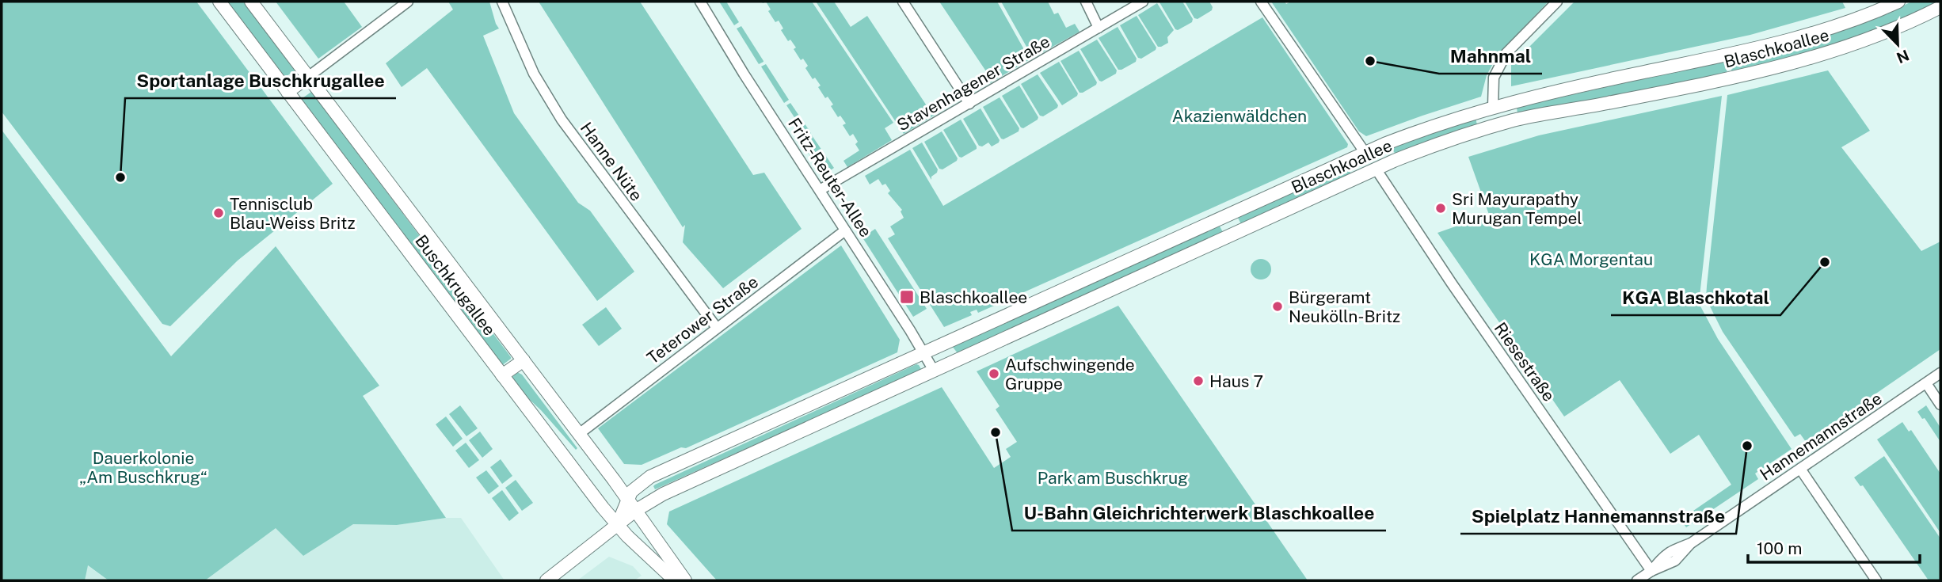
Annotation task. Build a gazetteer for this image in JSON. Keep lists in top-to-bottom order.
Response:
{
  "streets": {
    "main road": ["Blaschkoallee", "Buschkrugallee"],
    "street": [
      "Stavenhagener Straße",
      "Hanne Nüte",
      "Fritz-Reuter-Allee",
      "Teterower Straße",
      "Riesestraße",
      "Hannemannstraße"
    ]
  },
  "crossings": [
    ["Blaschkoallee", "Fritz-Reuter-Allee"],
    ["Blaschkoallee", "Buschkrugallee"],
    ["Blaschkoallee", "Riesestraße"],
    ["Stavenhagener Straße", "Fritz-Reuter-Allee"],
    ["Hanne Nüte", "Teterower Straße"],
    ["Fritz-Reuter-Allee", "Teterower Straße"],
    ["Buschkrugallee", "Teterower Straße"],
    ["Riesestraße", "Hannemannstraße"]
  ],
  "parks": [
    "Akazienwäldchen",
    "KGA Morgentau",
    "Dauerkolonie „Am Buschkrug“",
    "Park am Buschkrug"
  ],
  "places": {
    "other": [
      "Mahnmal",
      "Sportanlage Buschkrugallee",
      "Sri Mayurapathy Murugan Tempel",
      "Tennisclub Blau-Weiss Britz",
      "KGA Blaschkotal",
      "Bürgeramt Neukölln-Britz",
      "Aufschwingende Gruppe",
      "Haus 7",
      "U-Bahn Gleichrichterwerk Blaschkoallee",
      "Spielplatz Hannemannstraße"
    ],
    "transit": ["Blaschkoallee"]
  },
  "scale_bar": "100 m",
  "north": "bottom right"
}
